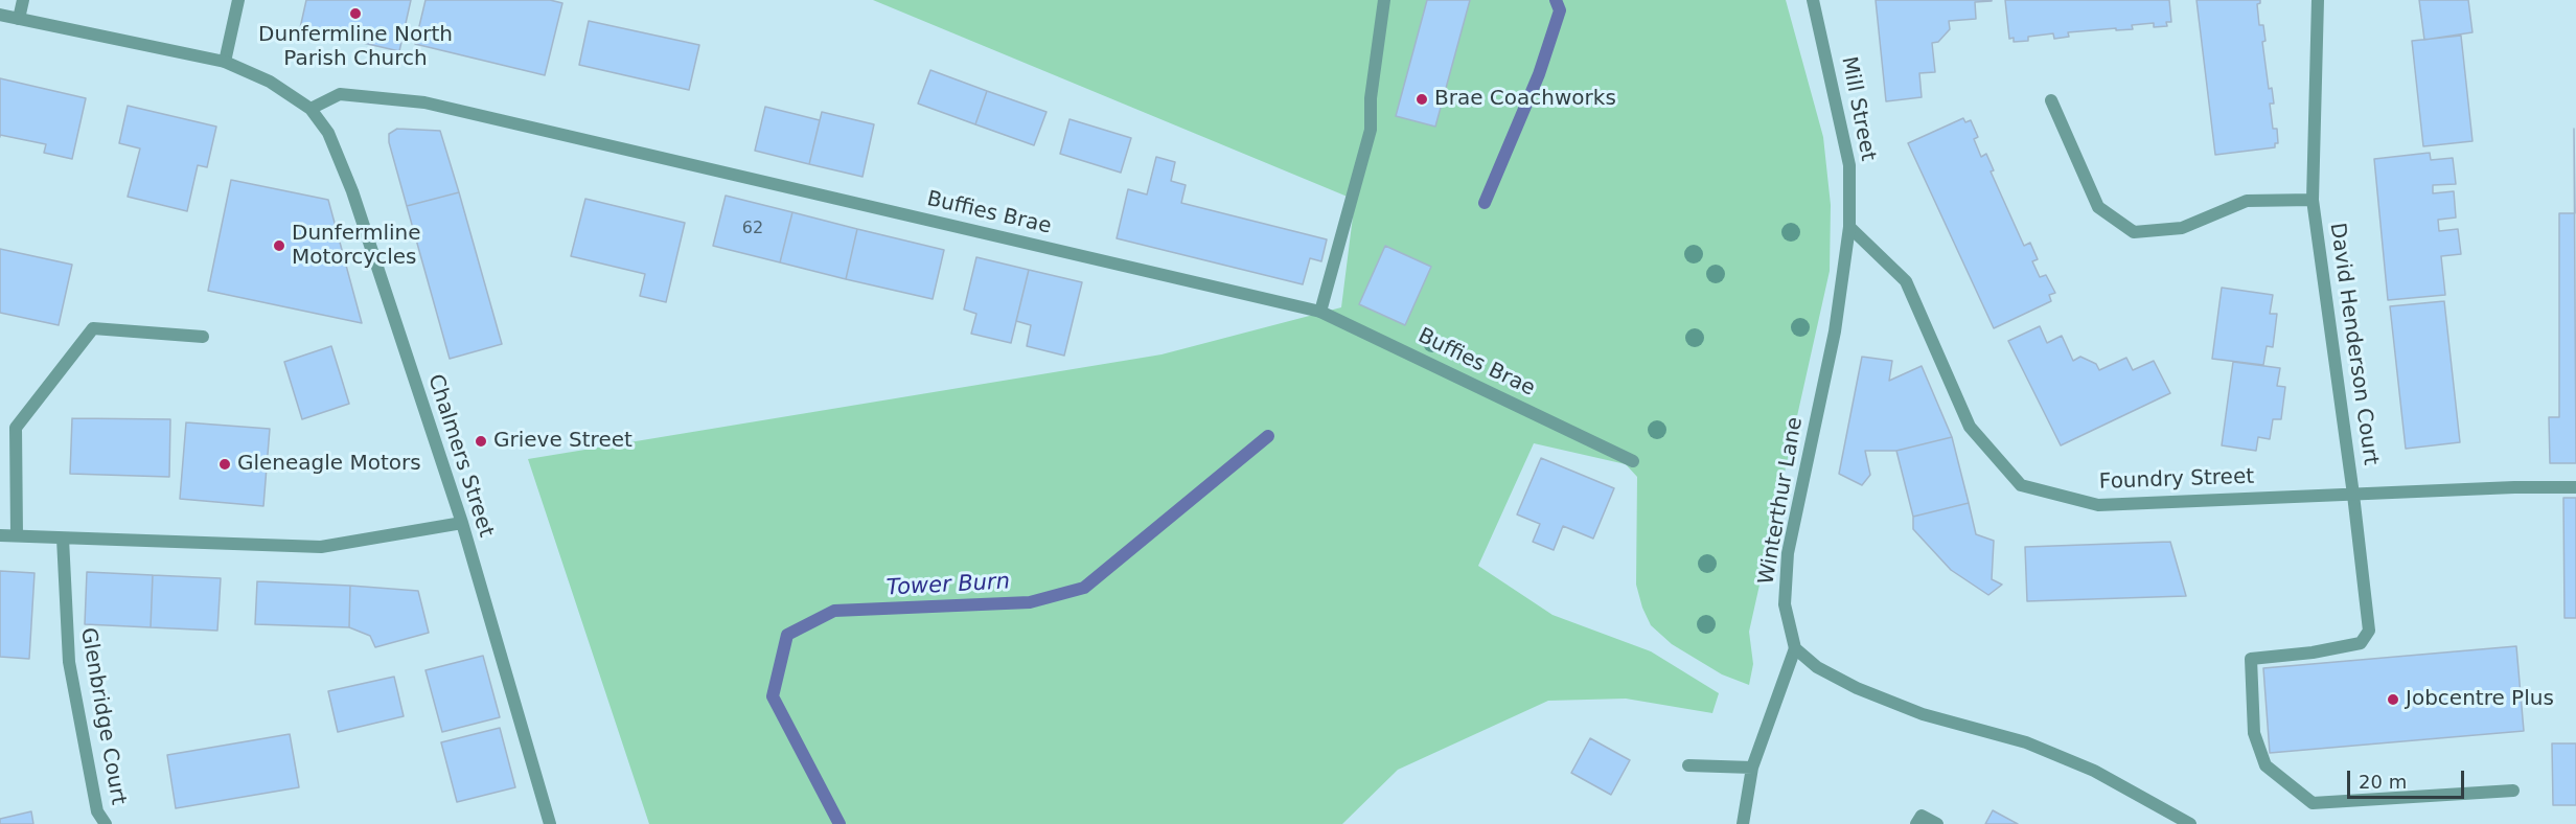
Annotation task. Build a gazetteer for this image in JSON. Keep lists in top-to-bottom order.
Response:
{
  "streets": {
    "street": [
      "Mill Street",
      "Buffies Brae",
      "David Henderson Court",
      "Chalmers Street",
      "Foundry Street",
      "Winterthur Lane",
      "Glenbridge Court"
    ]
  },
  "crossings": [
    ["Mill Street", "Foundry Street"],
    ["Mill Street", "Winterthur Lane"],
    ["Buffies Brae", "Chalmers Street"],
    ["David Henderson Court", "Foundry Street"],
    ["Foundry Street", "Winterthur Lane"]
  ],
  "water": ["Tower Burn"],
  "places": [
    "Dunfermline North Parish Church",
    "Brae Coachworks",
    "Dunfermline Motorcycles",
    "Grieve Street",
    "Gleneagle Motors",
    "Jobcentre Plus"
  ],
  "house_numbers": ["62"],
  "scale_bar": "20 m"
}
